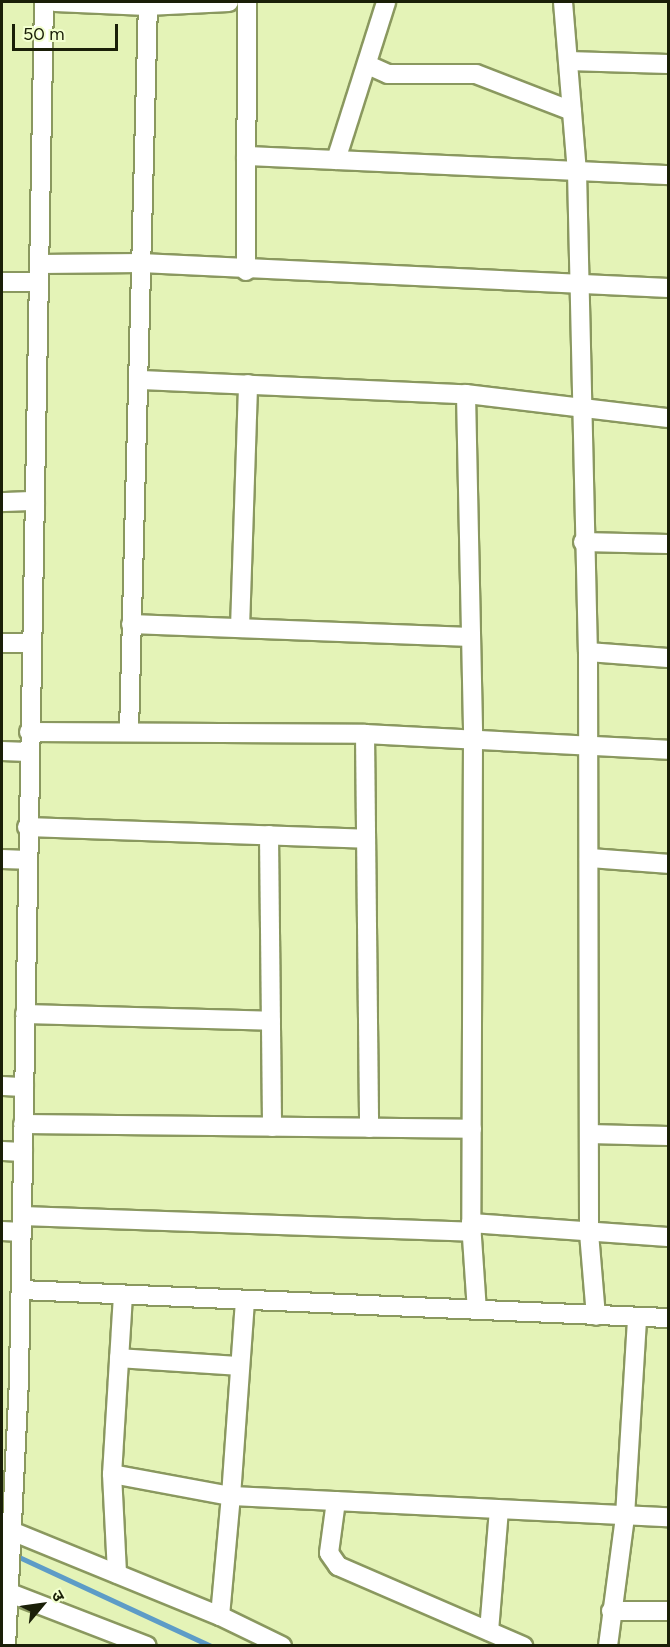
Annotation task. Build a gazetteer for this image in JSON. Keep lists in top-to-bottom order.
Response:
{
  "scale_bar": "50 m",
  "north": "top right"
}
